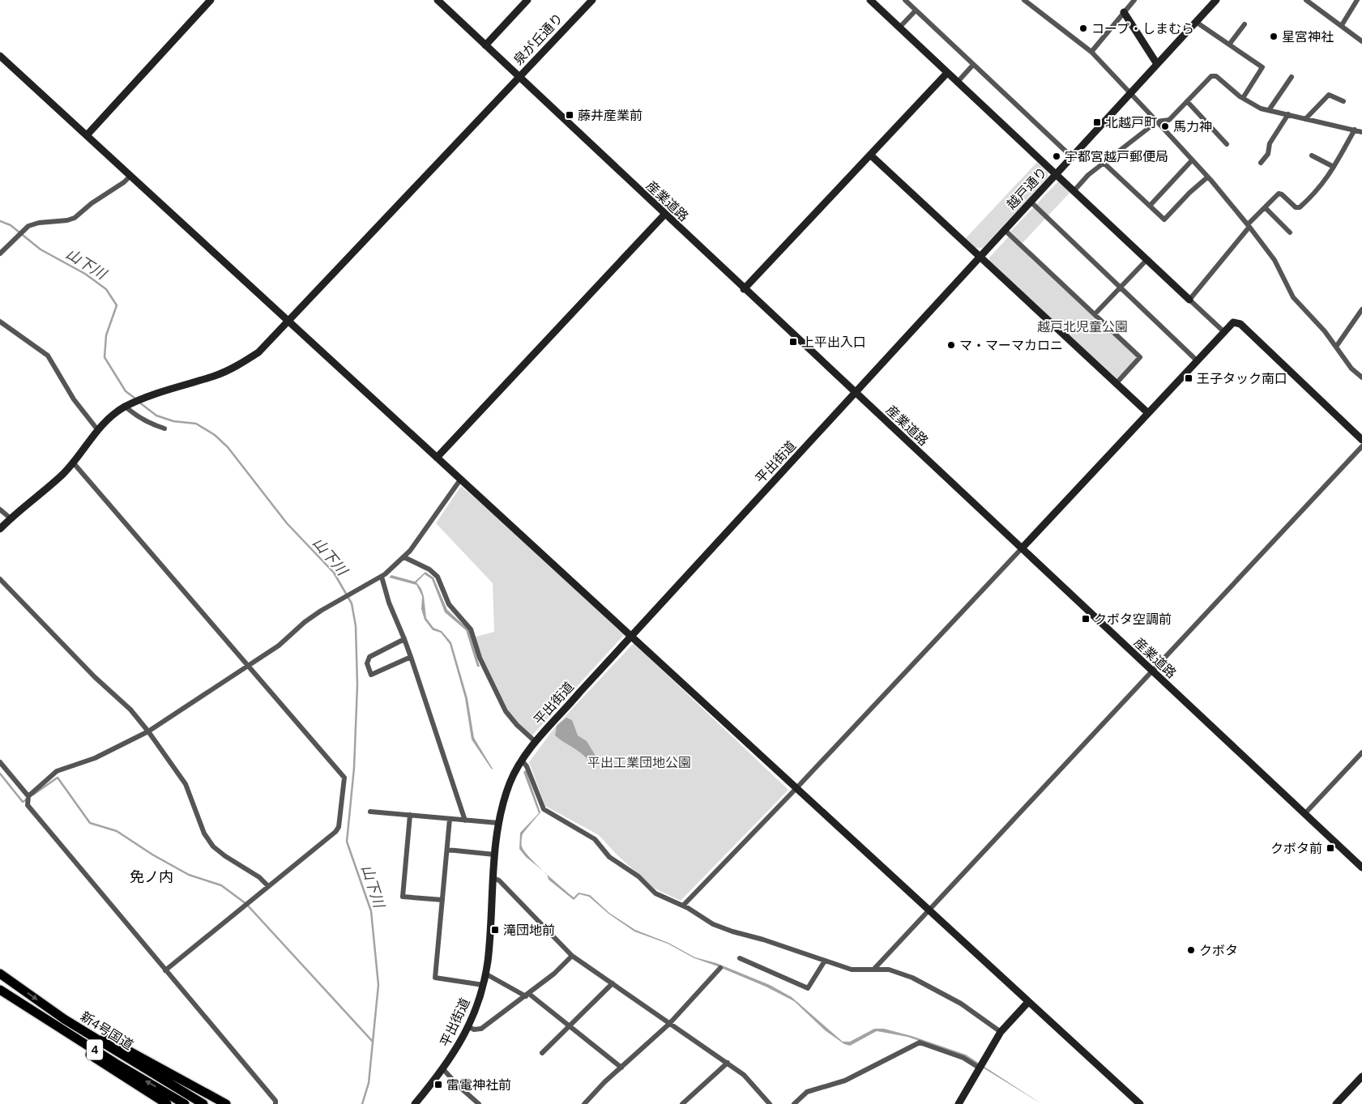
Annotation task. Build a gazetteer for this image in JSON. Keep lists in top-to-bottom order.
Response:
{
  "streets": {
    "highway": ["新4号国道", "4"],
    "street": [
      "泉が丘通り",
      "越戸通り",
      "産業道路",
      "平出街道"
    ]
  },
  "crossings": [
    ["泉が丘通り", "産業道路"],
    ["越戸通り", "産業道路"],
    ["越戸通り", "平出街道"],
    ["産業道路", "平出街道"]
  ],
  "districts": ["免ノ内"],
  "water": ["山下川"],
  "parks": ["越戸北児童公園", "平出工業団地公園"],
  "places": {
    "other": [
      "コープ・しまむら",
      "星宮神社",
      "馬力神",
      "宇都宮越戸郵便局",
      "マ・マーマカロニ",
      "クボタ"
    ],
    "transit": [
      "藤井産業前",
      "北越戸町",
      "上平出入口",
      "王子タック南口",
      "クボタ空調前",
      "クボタ前",
      "滝団地前",
      "雷電神社前"
    ]
  }
}
